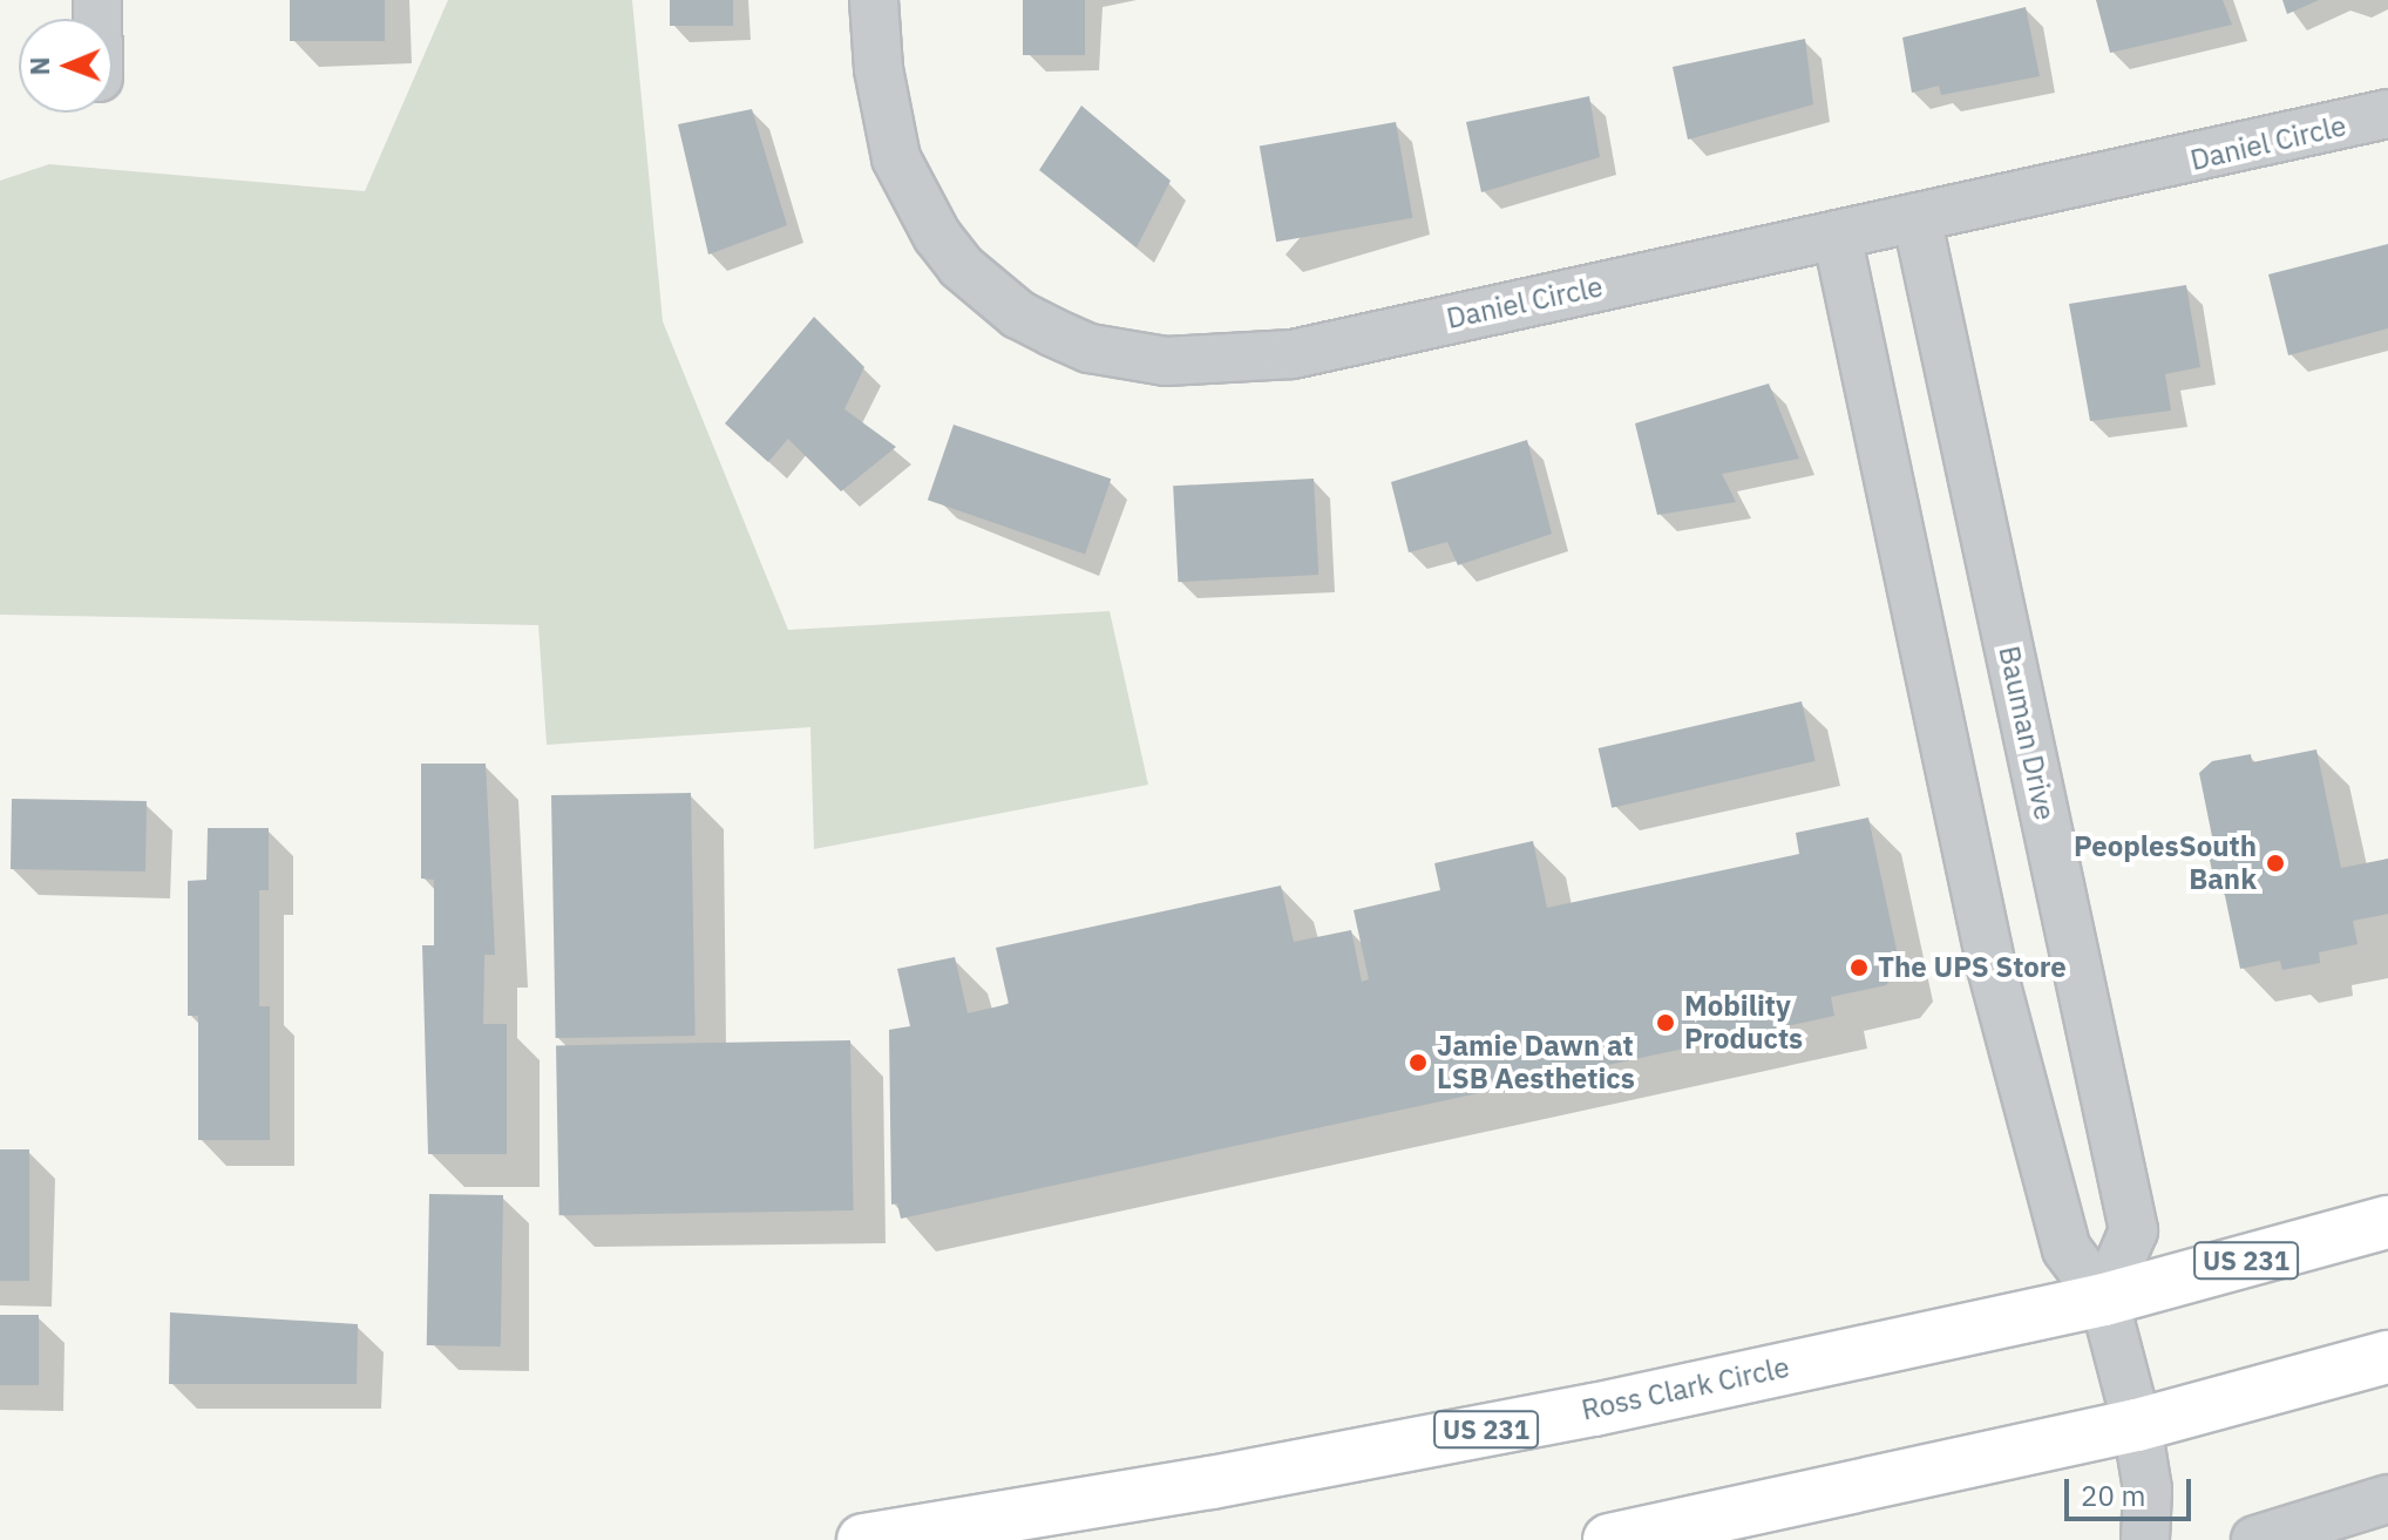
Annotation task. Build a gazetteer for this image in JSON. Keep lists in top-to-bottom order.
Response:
{
  "streets": {
    "highway": ["US 231", "Ross Clark Circle"],
    "street": ["Daniel Circle", "Bauman Drive"]
  },
  "crossings": [
    ["Daniel Circle", "Bauman Drive"],
    ["Bauman Drive", "Ross Clark Circle"]
  ],
  "places": [
    "PeoplesSouth Bank",
    "The UPS Store",
    "Mobility Products",
    "Jamie Dawn at LSB Aesthetics"
  ],
  "scale_bar": "20 m",
  "north": "left"
}
